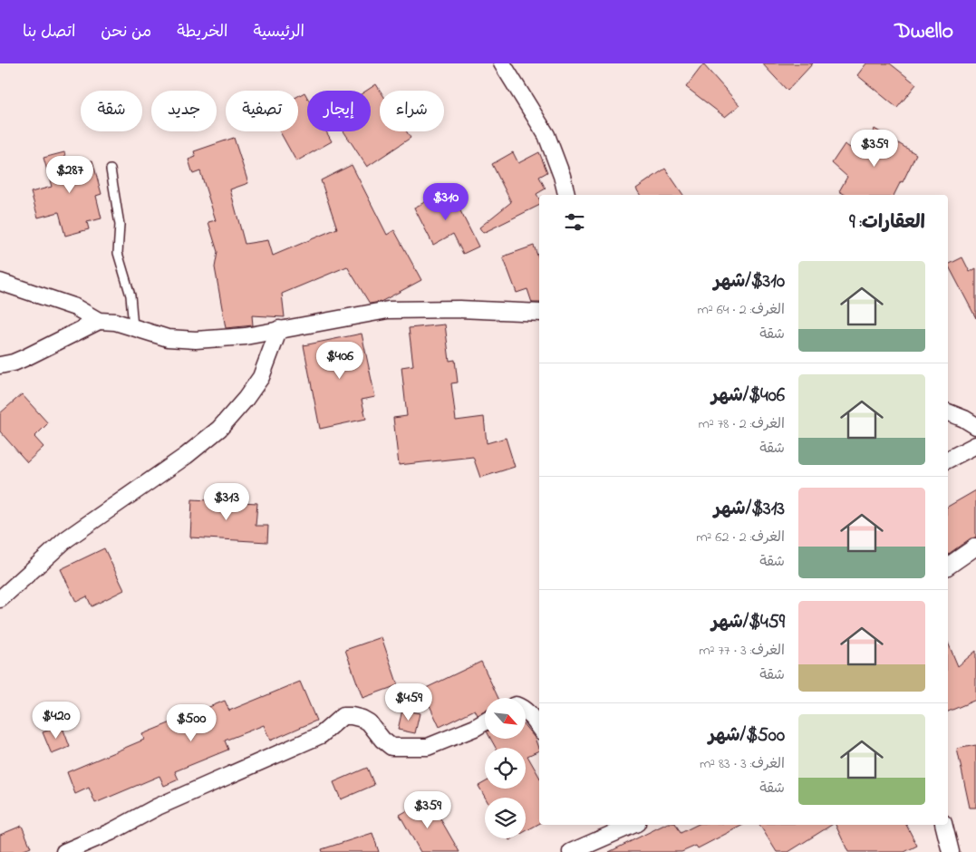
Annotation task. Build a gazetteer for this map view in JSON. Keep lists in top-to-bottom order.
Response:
{
  "north": "bottom right",
  "page": {
    "header": "Dwello",
    "nav": [
      "الرئيسية",
      "الخريطة",
      "من نحن",
      "اتصل بنا"
    ],
    "chip": [
      "شراء",
      "إيجار",
      "تصفية",
      "جديد",
      "شقة"
    ],
    "price": [
      "$359",
      "$287",
      "$310",
      "$406",
      "$313",
      "$459",
      "$420",
      "$500",
      "$359"
    ],
    "heading": "العقارات: 9",
    "list": [
      {
        "name": "$310/شهر",
        "note": "الغرف: 2 · 64 m² · شقة"
      },
      {
        "name": "$406/شهر",
        "note": "الغرف: 2 · 78 m² · شقة"
      },
      {
        "name": "$313/شهر",
        "note": "الغرف: 2 · 62 m² · شقة"
      },
      {
        "name": "$459/شهر",
        "note": "الغرف: 3 · 77 m² · شقة"
      },
      {
        "name": "$500/شهر",
        "note": "الغرف: 3 · 83 m² · شقة"
      }
    ]
  }
}
